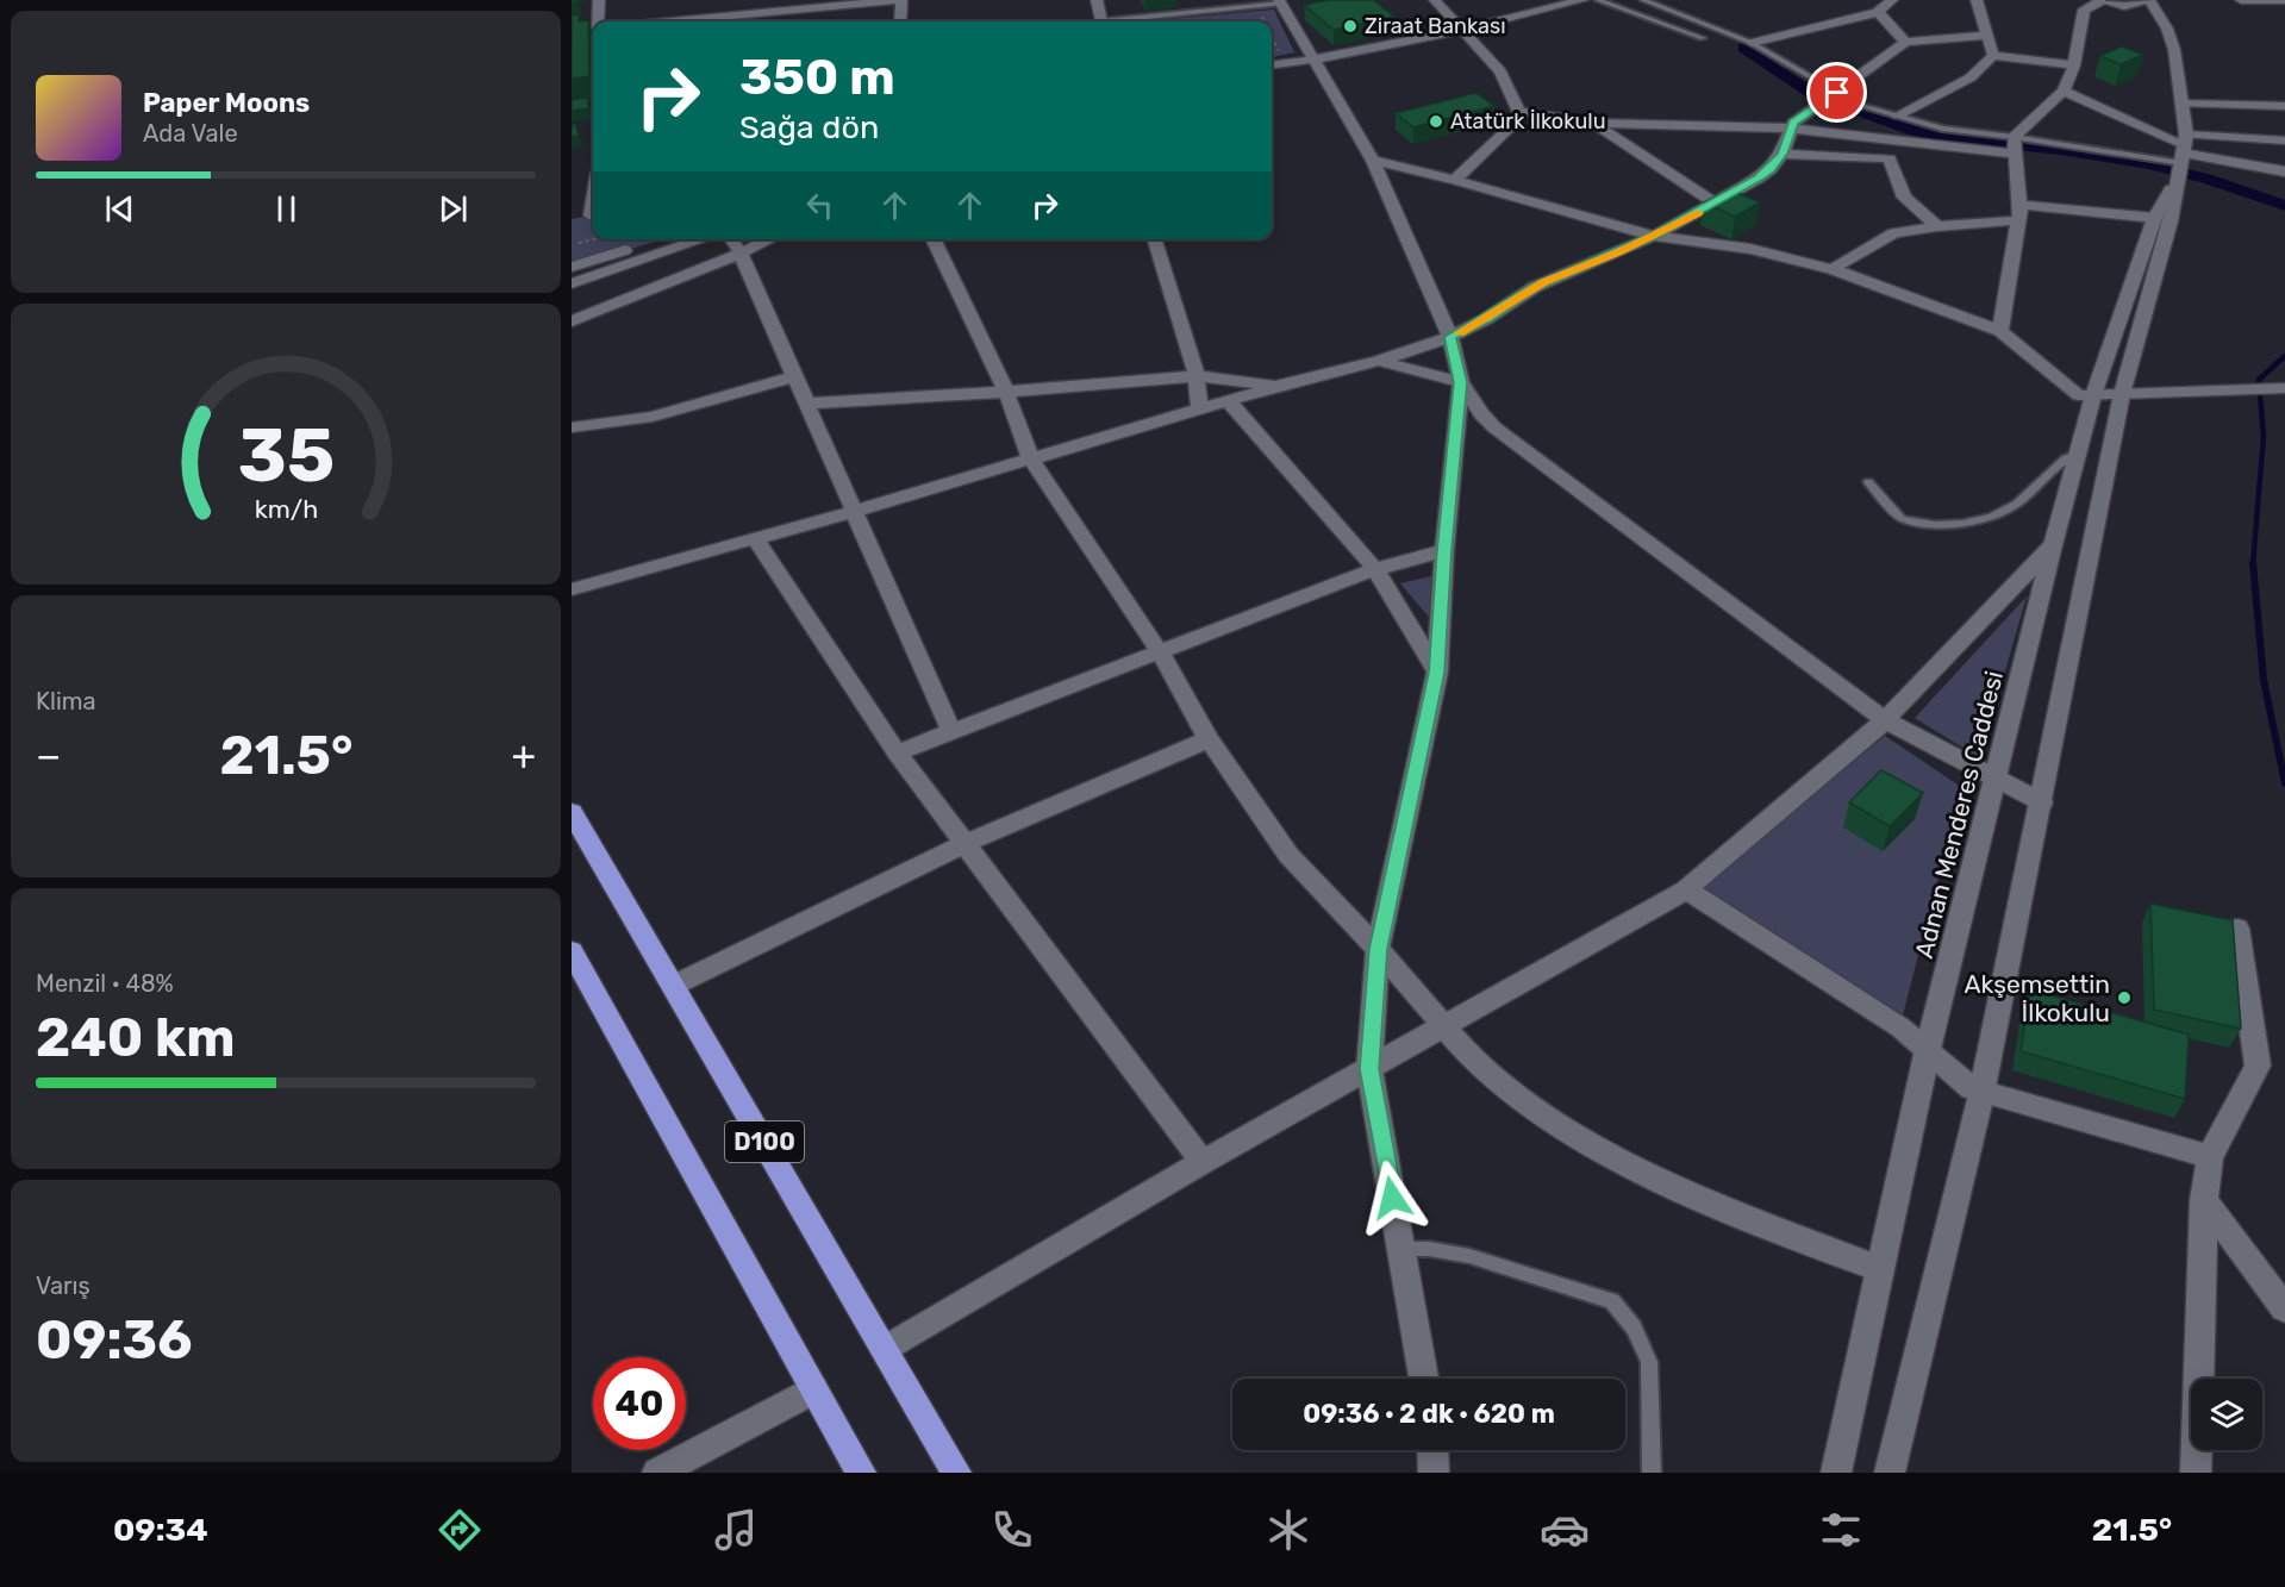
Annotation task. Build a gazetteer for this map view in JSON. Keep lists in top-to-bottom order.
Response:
{
  "streets": {
    "highway": ["D100"],
    "street": ["Adnan Menderes Caddesi"]
  },
  "places": ["Ziraat Bankası", "Atatürk İlkokulu", "Akşemsettin İlkokulu"],
  "page": {
    "turn": ["350 m", "Sağa dön"],
    "song": ["Paper Moons", "Ada Vale"],
    "tile": [
      "Klima",
      ["Menzil · 48%", "240 km"],
      ["Varış", "09:36"]
    ],
    "heat": ["−", "21.5°", "+"],
    "limit": "40",
    "trip": "09:36 · 2 dk · 620 m",
    "tabs": ["09:34", "21.5°"],
    "gauge": ["35", "km/h"]
  }
}
